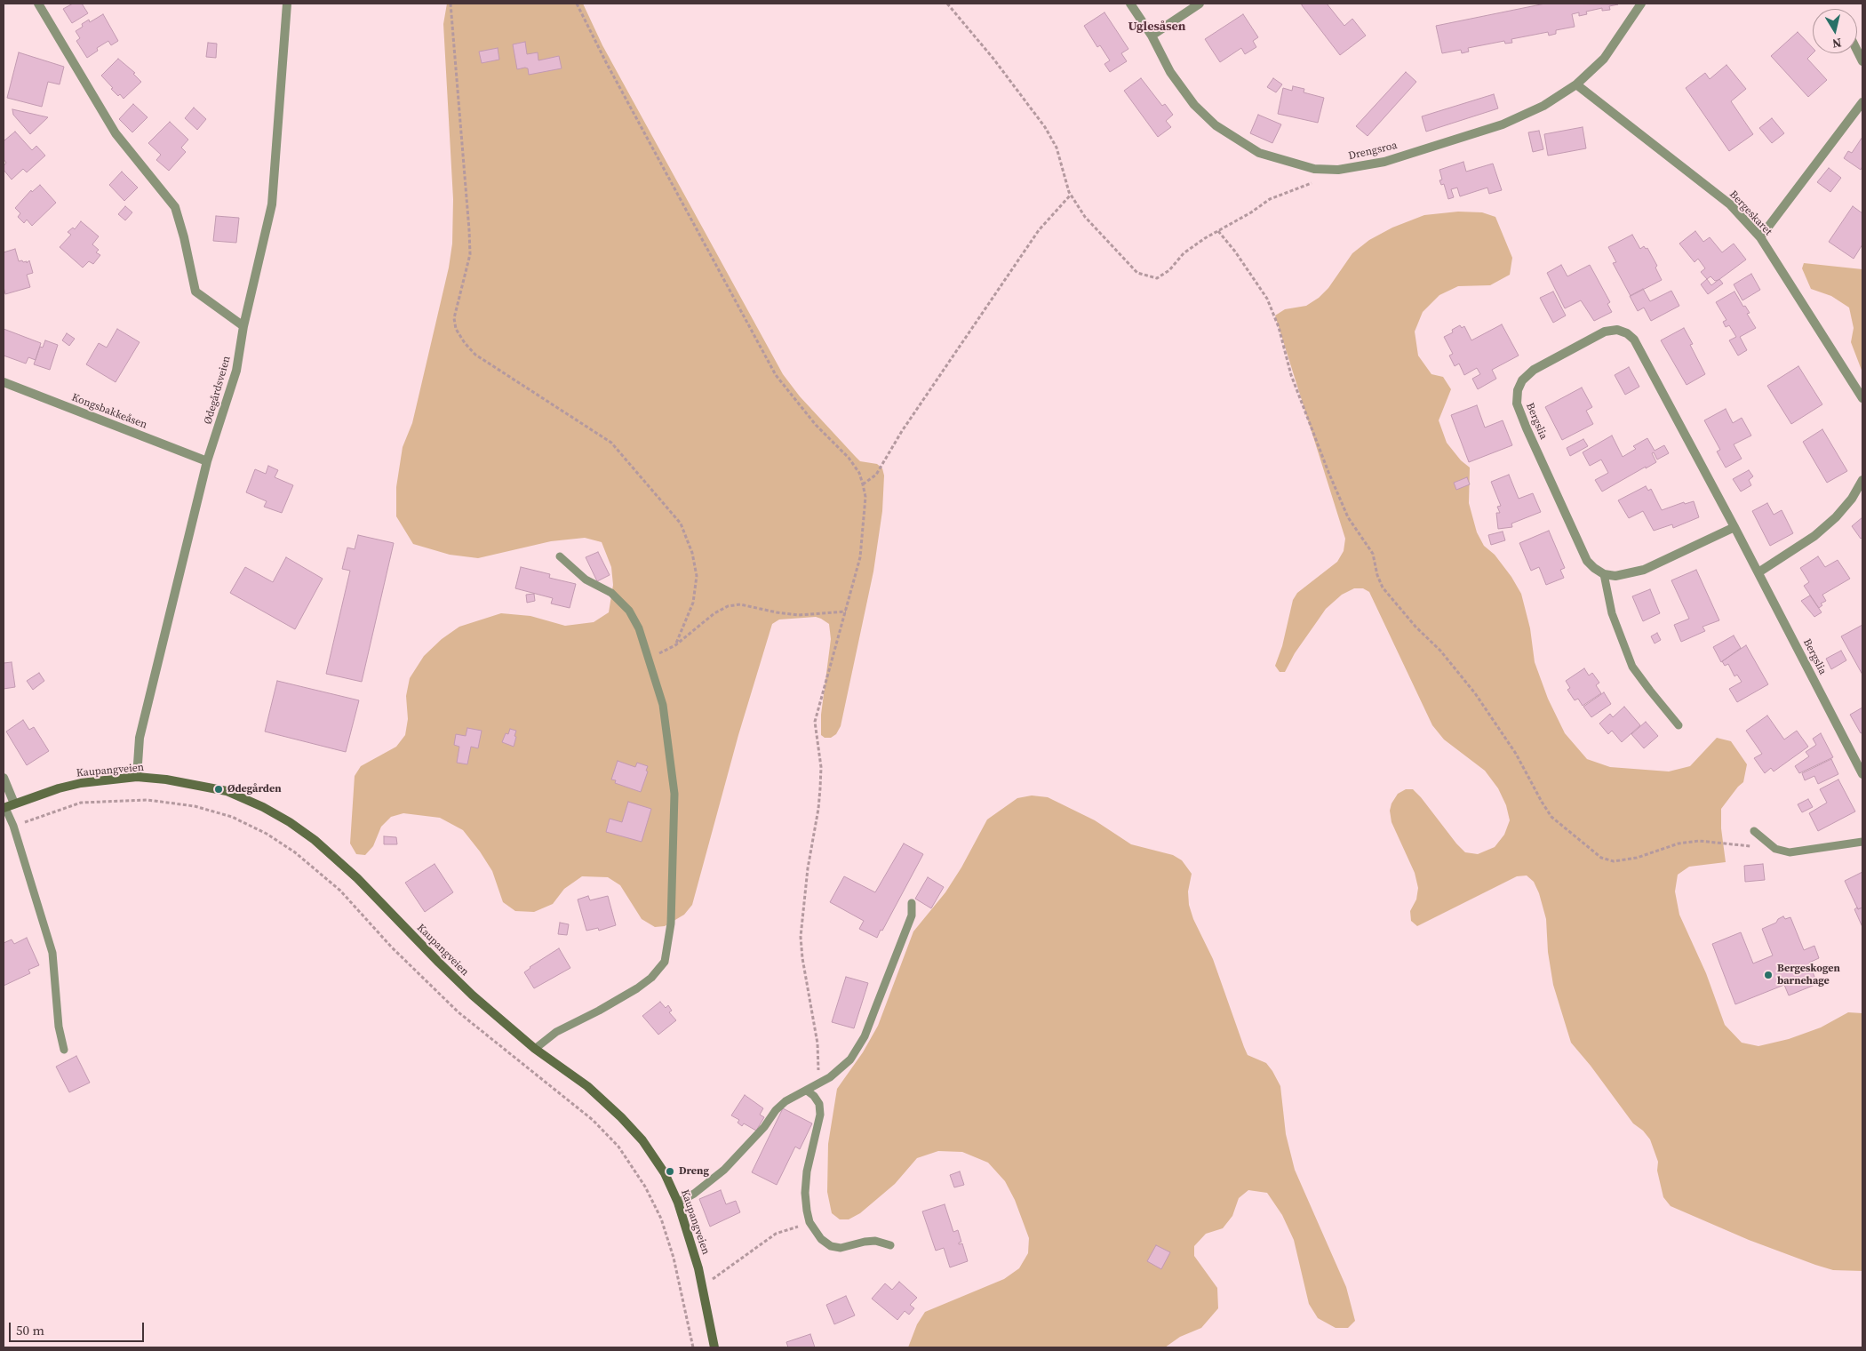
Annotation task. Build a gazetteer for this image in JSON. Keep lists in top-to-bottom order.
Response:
{
  "streets": {
    "main road": ["Kaupangveien"],
    "street": [
      "Drengsroa",
      "Bergeskaret",
      "Ødegårdsveien",
      "Kongsbakkeåsen",
      "Bergslia"
    ]
  },
  "crossings": [
    ["Drengsroa", "Bergeskaret"],
    ["Ødegårdsveien", "Kongsbakkeåsen"],
    ["Ødegårdsveien", "Kaupangveien"]
  ],
  "districts": ["Uglesåsen"],
  "places": ["Ødegården", "Bergeskogen barnehage", "Dreng"],
  "scale_bar": "50 m",
  "north": "bottom"
}
